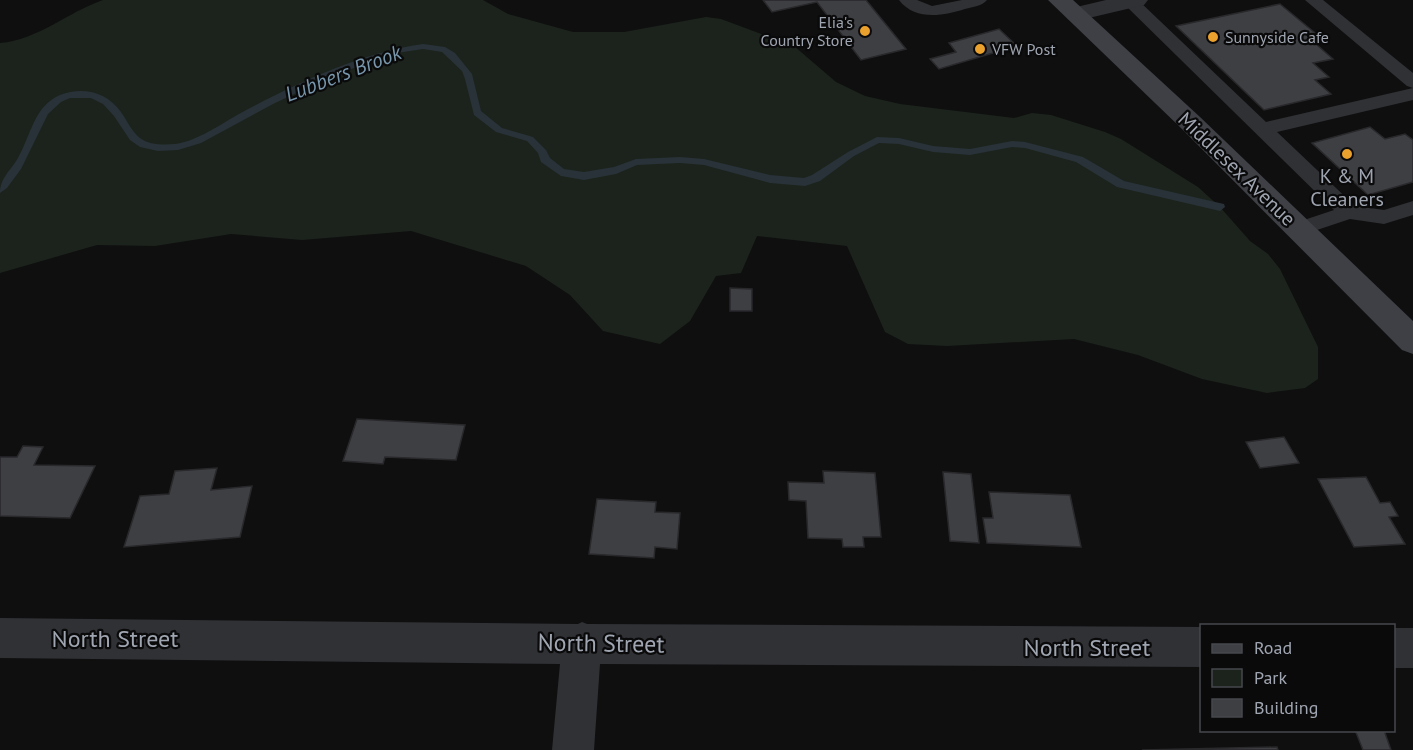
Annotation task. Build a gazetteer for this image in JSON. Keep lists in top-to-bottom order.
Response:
{
  "streets": {
    "main road": ["Middlesex Avenue"],
    "street": ["North Street"]
  },
  "water": ["Lubbers Brook"],
  "places": [
    "Elia's Country Store",
    "Sunnyside Cafe",
    "VFW Post",
    "K & M Cleaners"
  ],
  "legend": ["Road", "Park", "Building"]
}
